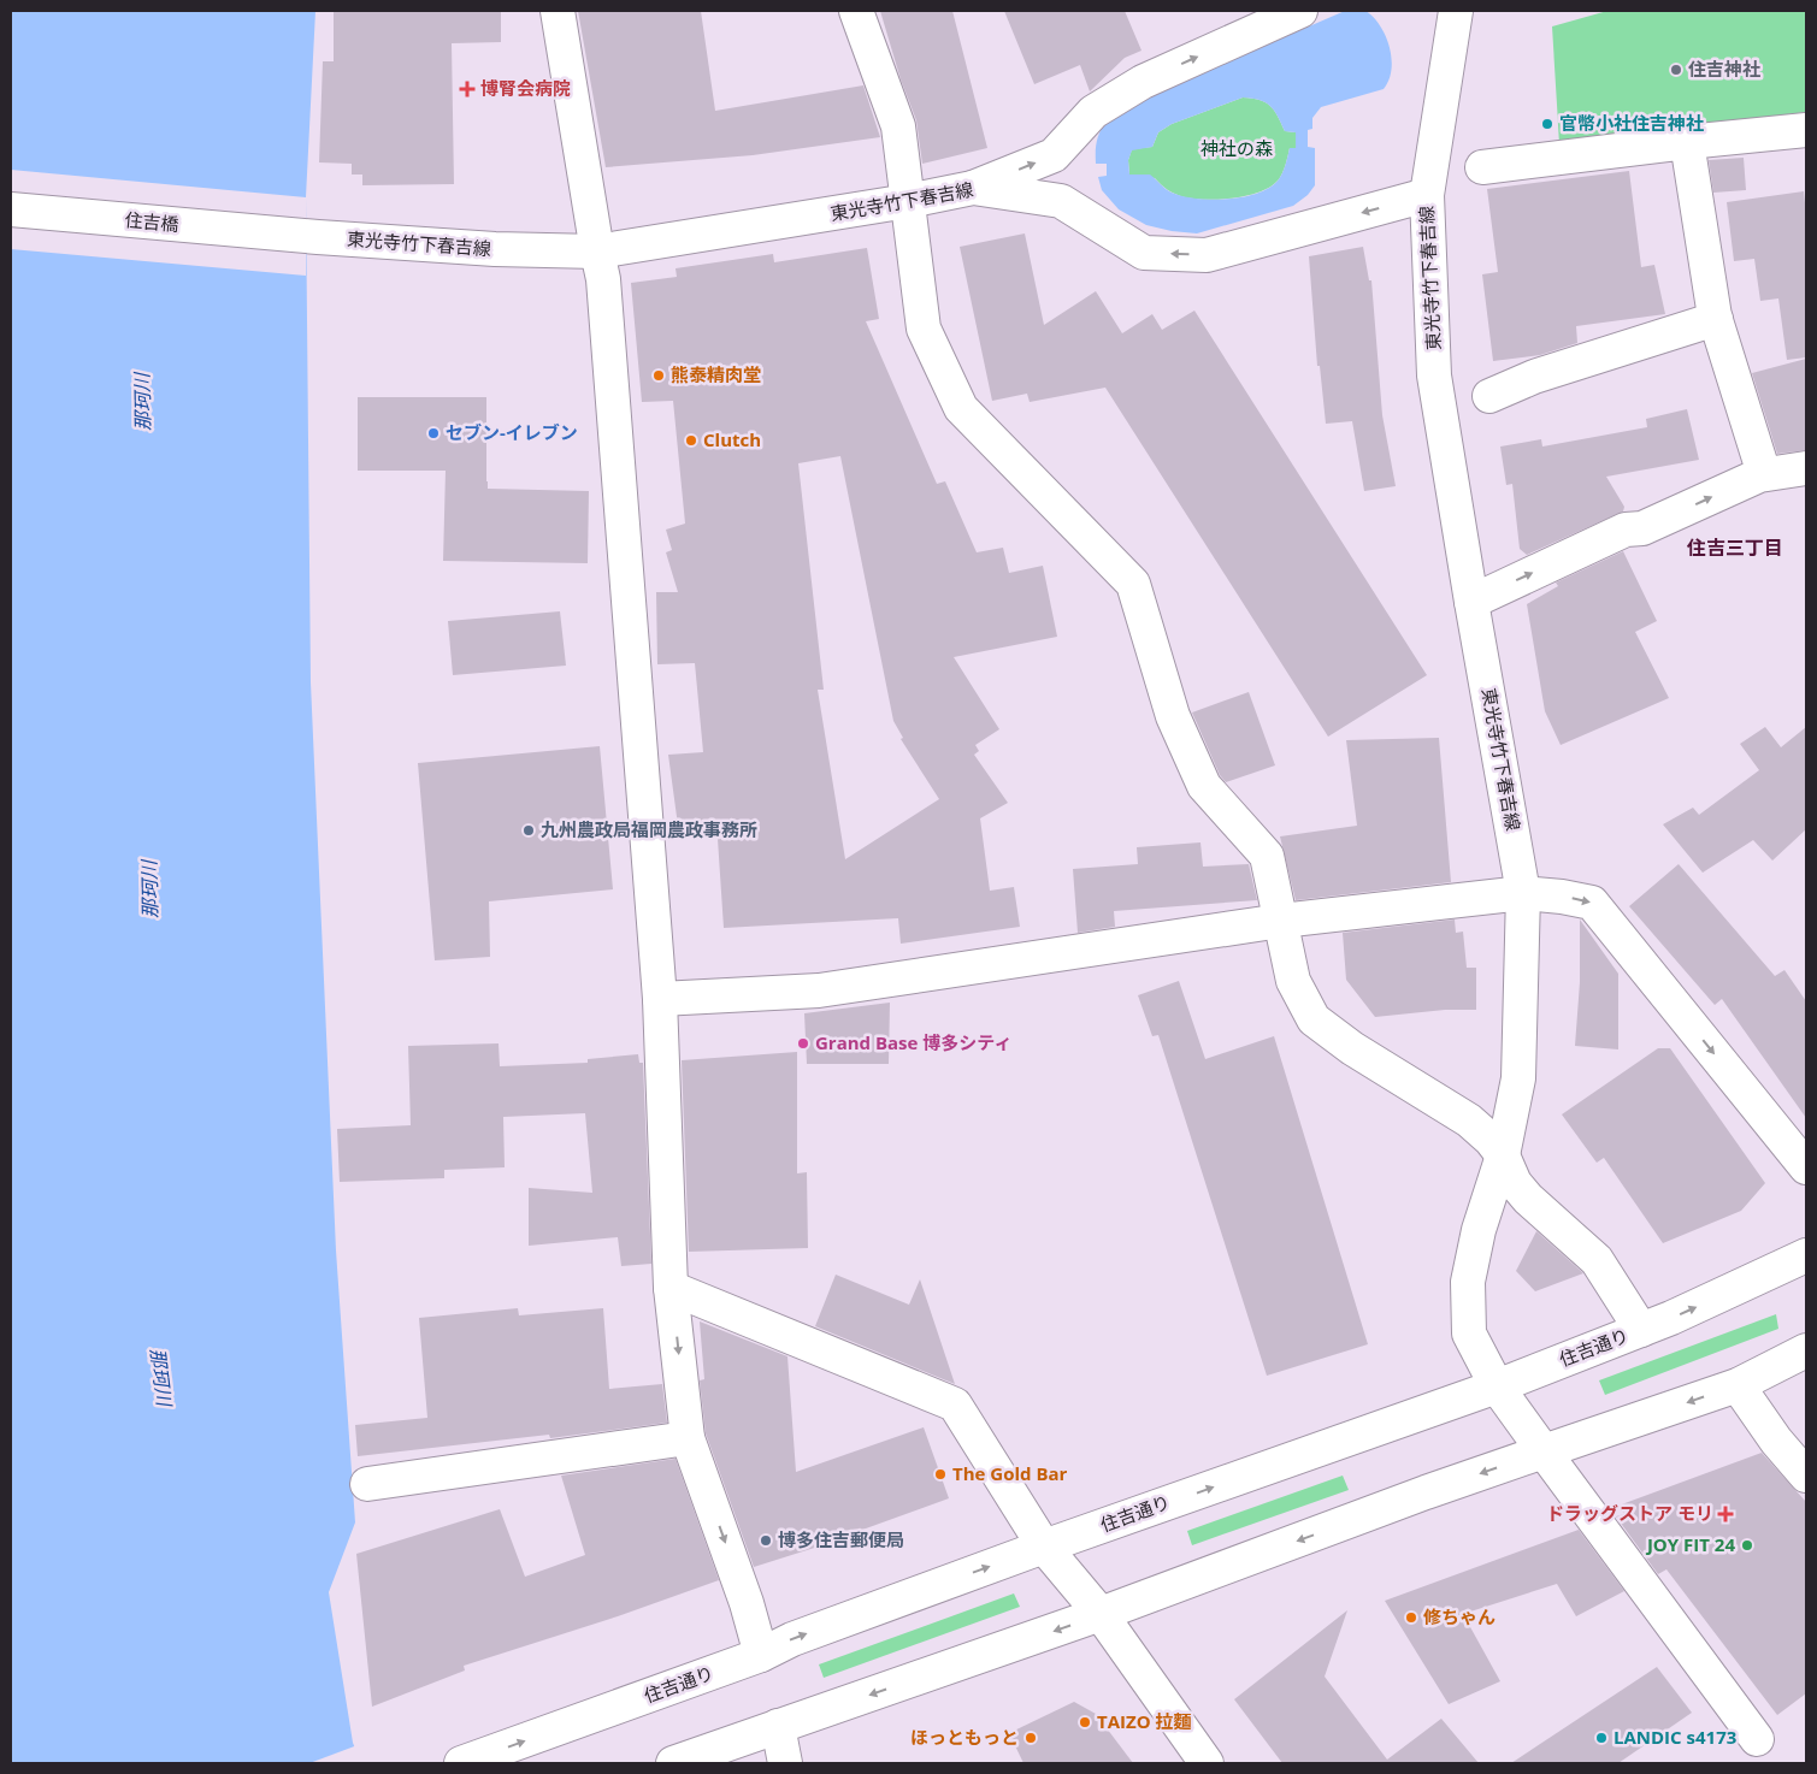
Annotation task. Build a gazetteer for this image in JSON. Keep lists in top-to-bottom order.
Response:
{
  "streets": {
    "street": ["東光寺竹下春吉線", "住吉橋", "住吉通り"]
  },
  "crossings": [
    ["東光寺竹下春吉線", "住吉橋"],
    ["東光寺竹下春吉線", "住吉通り"]
  ],
  "districts": ["住吉三丁目"],
  "water": ["那珂川"],
  "parks": ["神社の森"],
  "places": {
    "other": [
      "住吉神社",
      "官幣小社住吉神社",
      "熊泰精肉堂",
      "セブン-イレブン",
      "Clutch",
      "九州農政局福岡農政事務所",
      "Grand Base 博多シティ",
      "The Gold Bar",
      "博多住吉郵便局",
      "JOY FIT 24",
      "修ちゃん",
      "TAIZO 拉麵",
      "ほっともっと",
      "LANDIC s4173"
    ],
    "health": ["博腎会病院", "ドラッグストア モリ"]
  }
}
